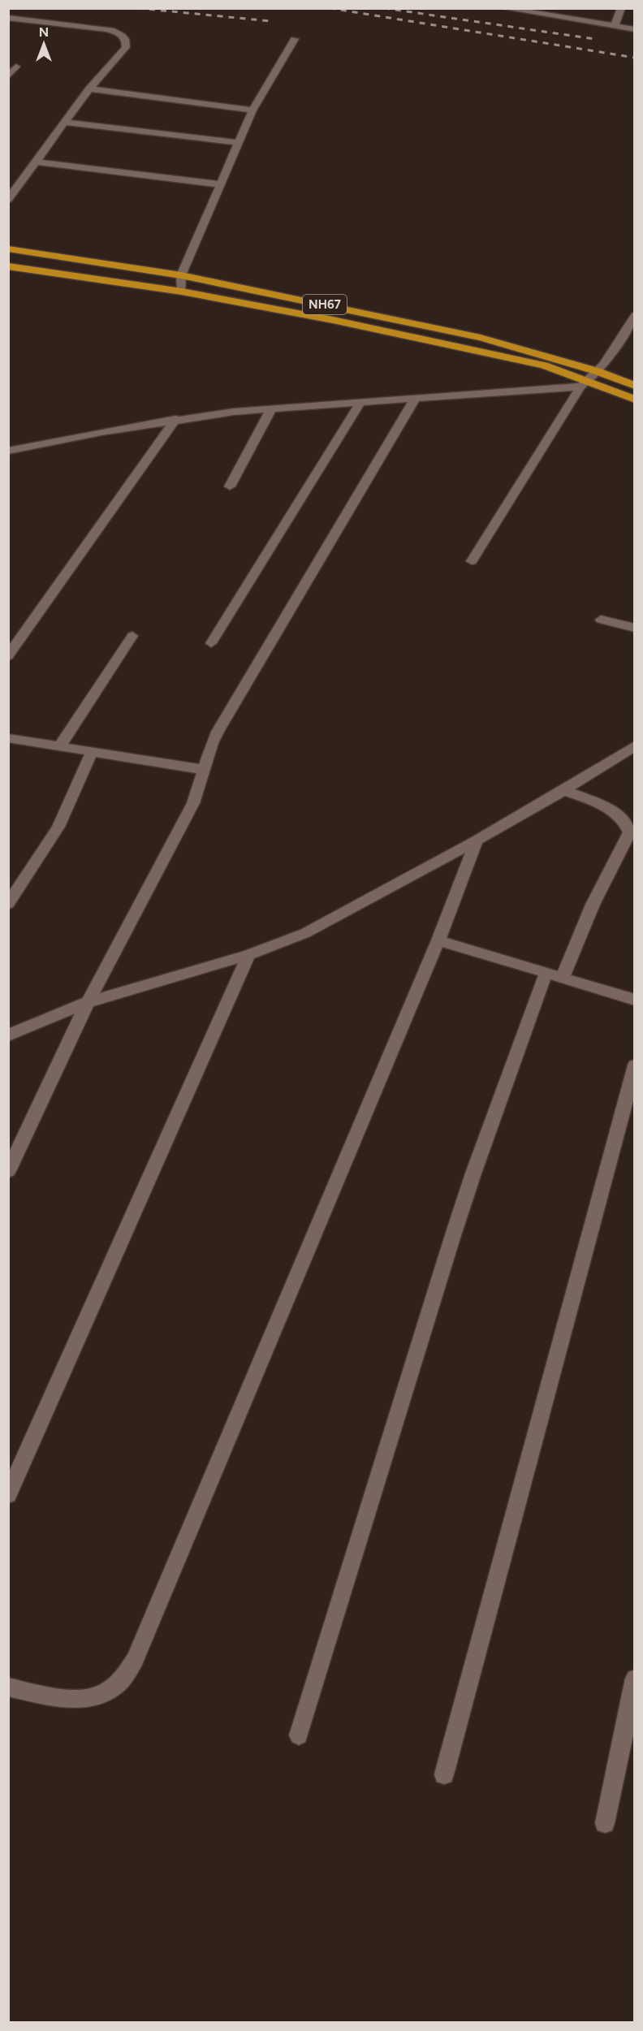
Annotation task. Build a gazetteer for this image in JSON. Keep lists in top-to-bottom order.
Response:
{
  "streets": {
    "highway": ["NH67"]
  },
  "north": "top"
}
